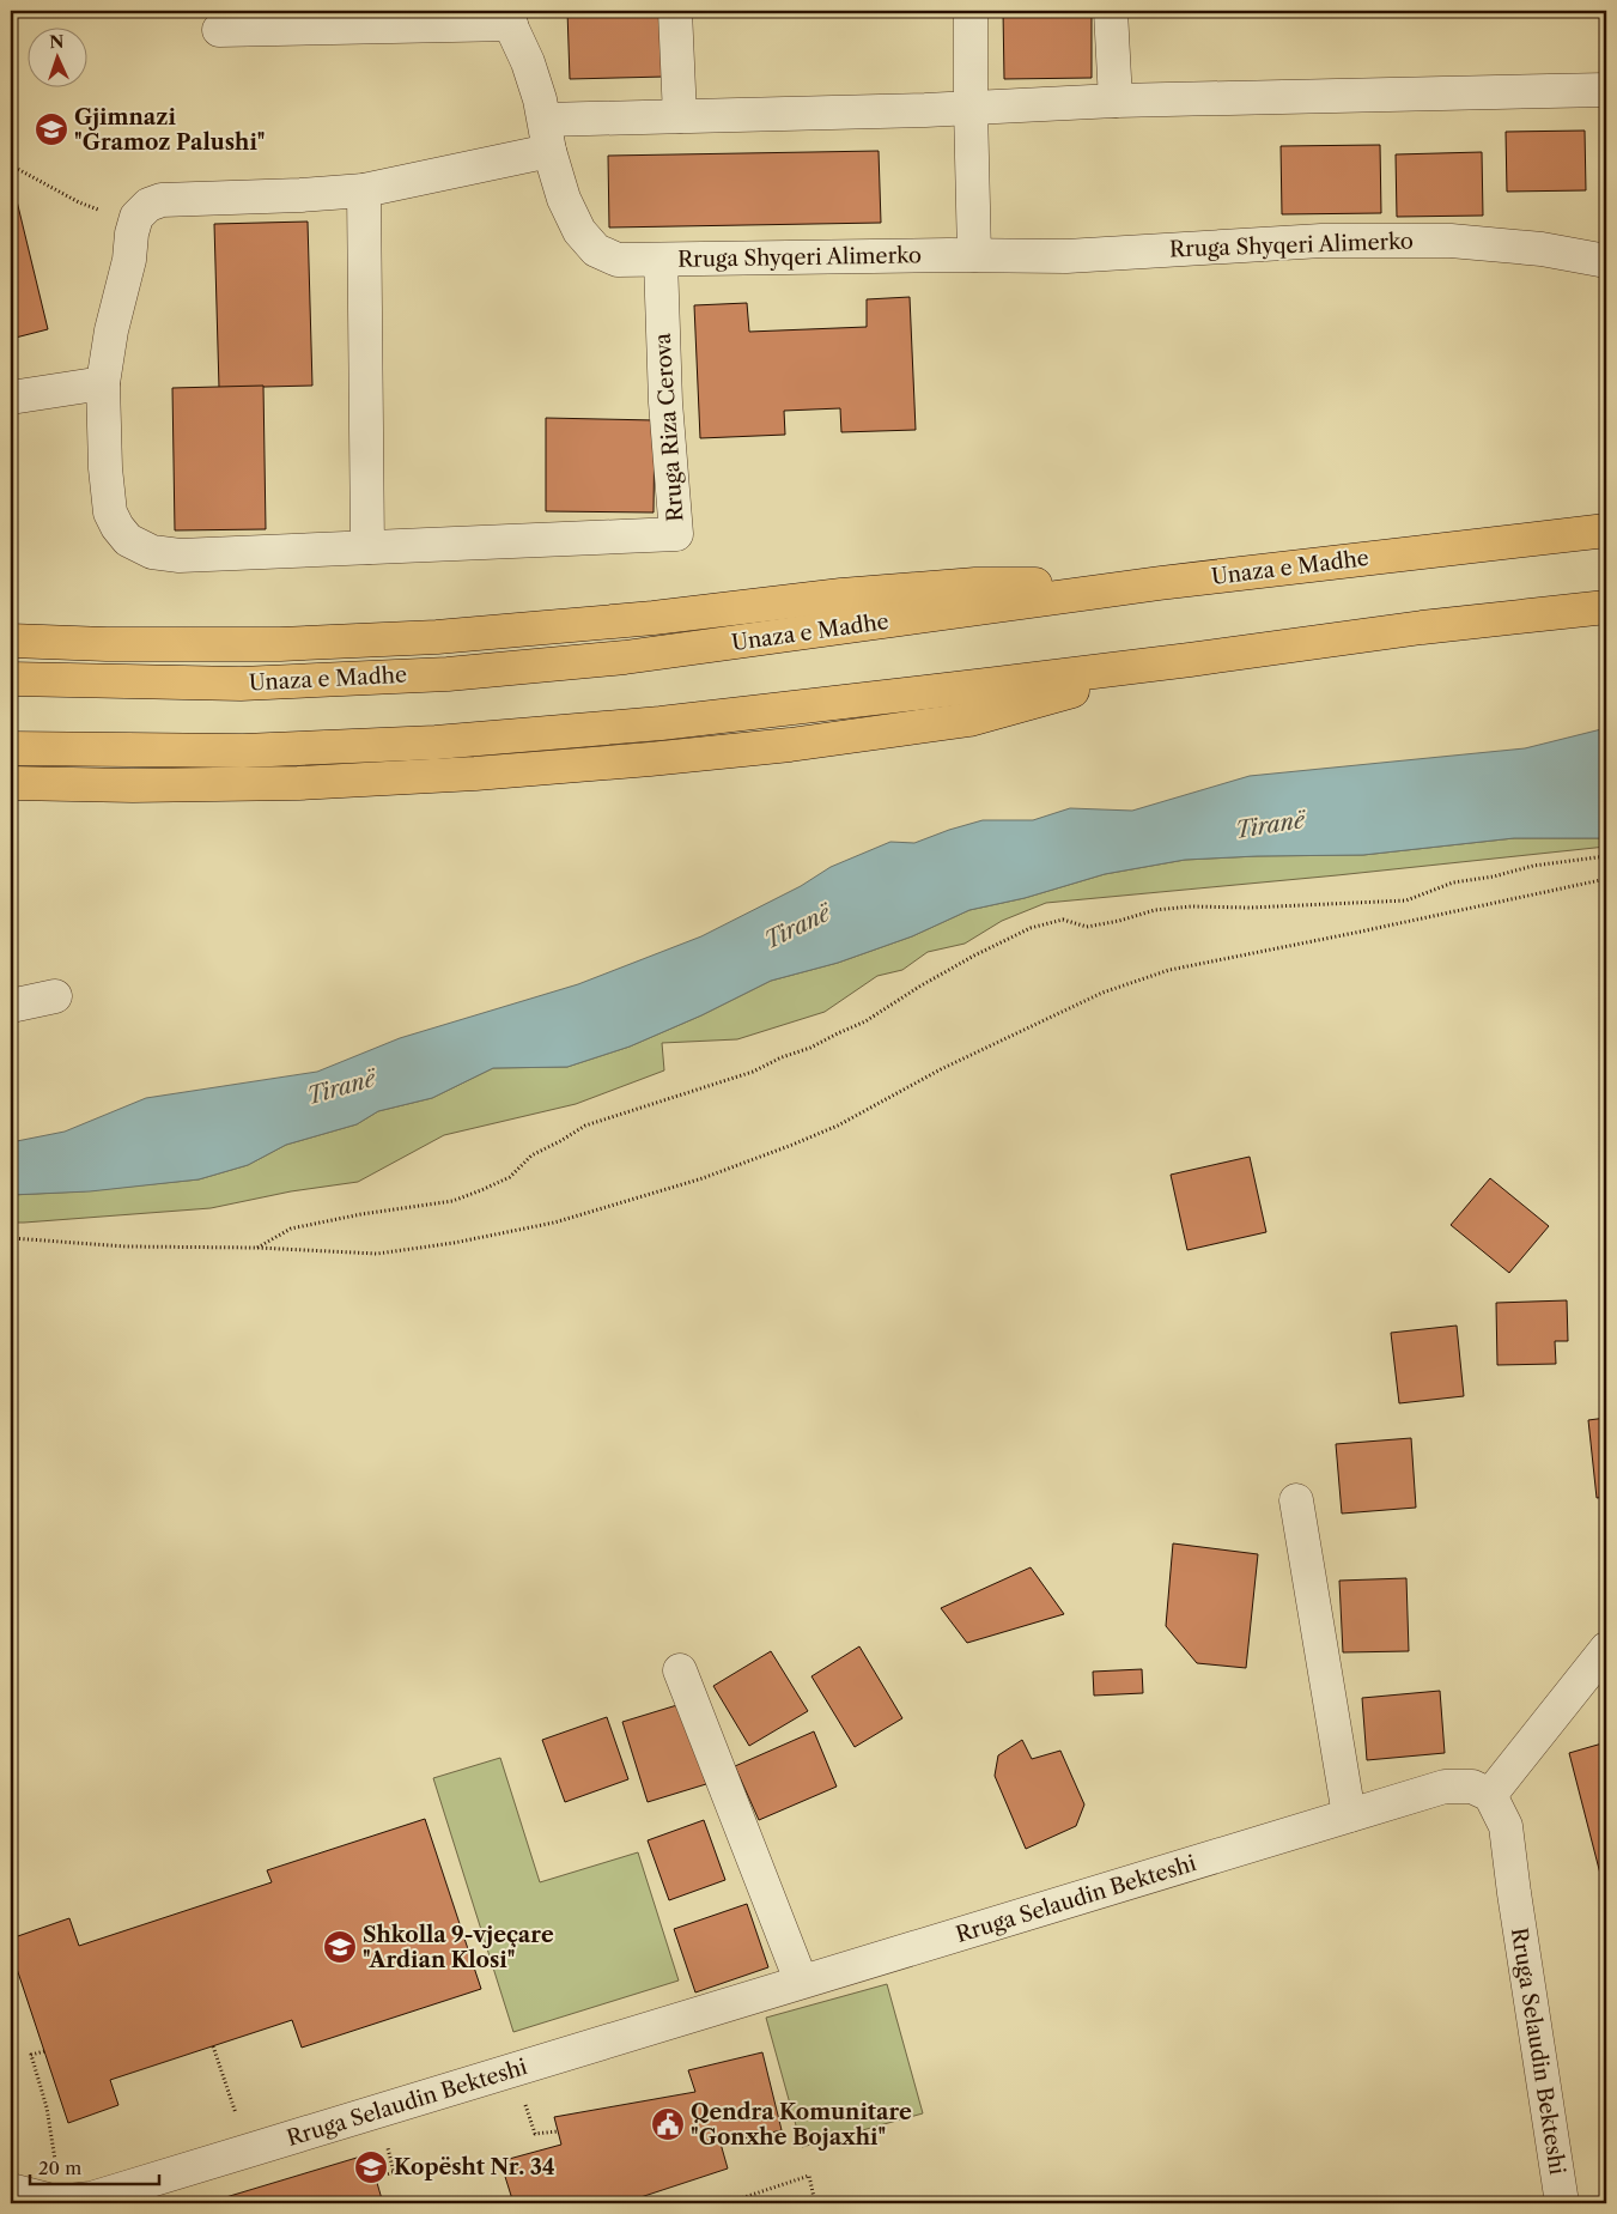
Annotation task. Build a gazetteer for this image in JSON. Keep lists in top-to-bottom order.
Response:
{
  "streets": {
    "highway": ["Unaza e Madhe"],
    "street": ["Rruga Shyqeri Alimerko", "Rruga Riza Cerova", "Rruga Selaudin Bekteshi"]
  },
  "crossings": [
    ["Rruga Shyqeri Alimerko", "Rruga Riza Cerova"]
  ],
  "water": ["Tiranë"],
  "places": {
    "school or university": ["Gjimnazi \"Gramoz Palushi\"", "Shkolla 9-vjeçare \"Ardian Klosi\"", "Kopësht Nr. 34"],
    "public building": ["Qendra Komunitare \"Gonxhe Bojaxhi\""]
  },
  "scale_bar": "20 m",
  "north": "top"
}
